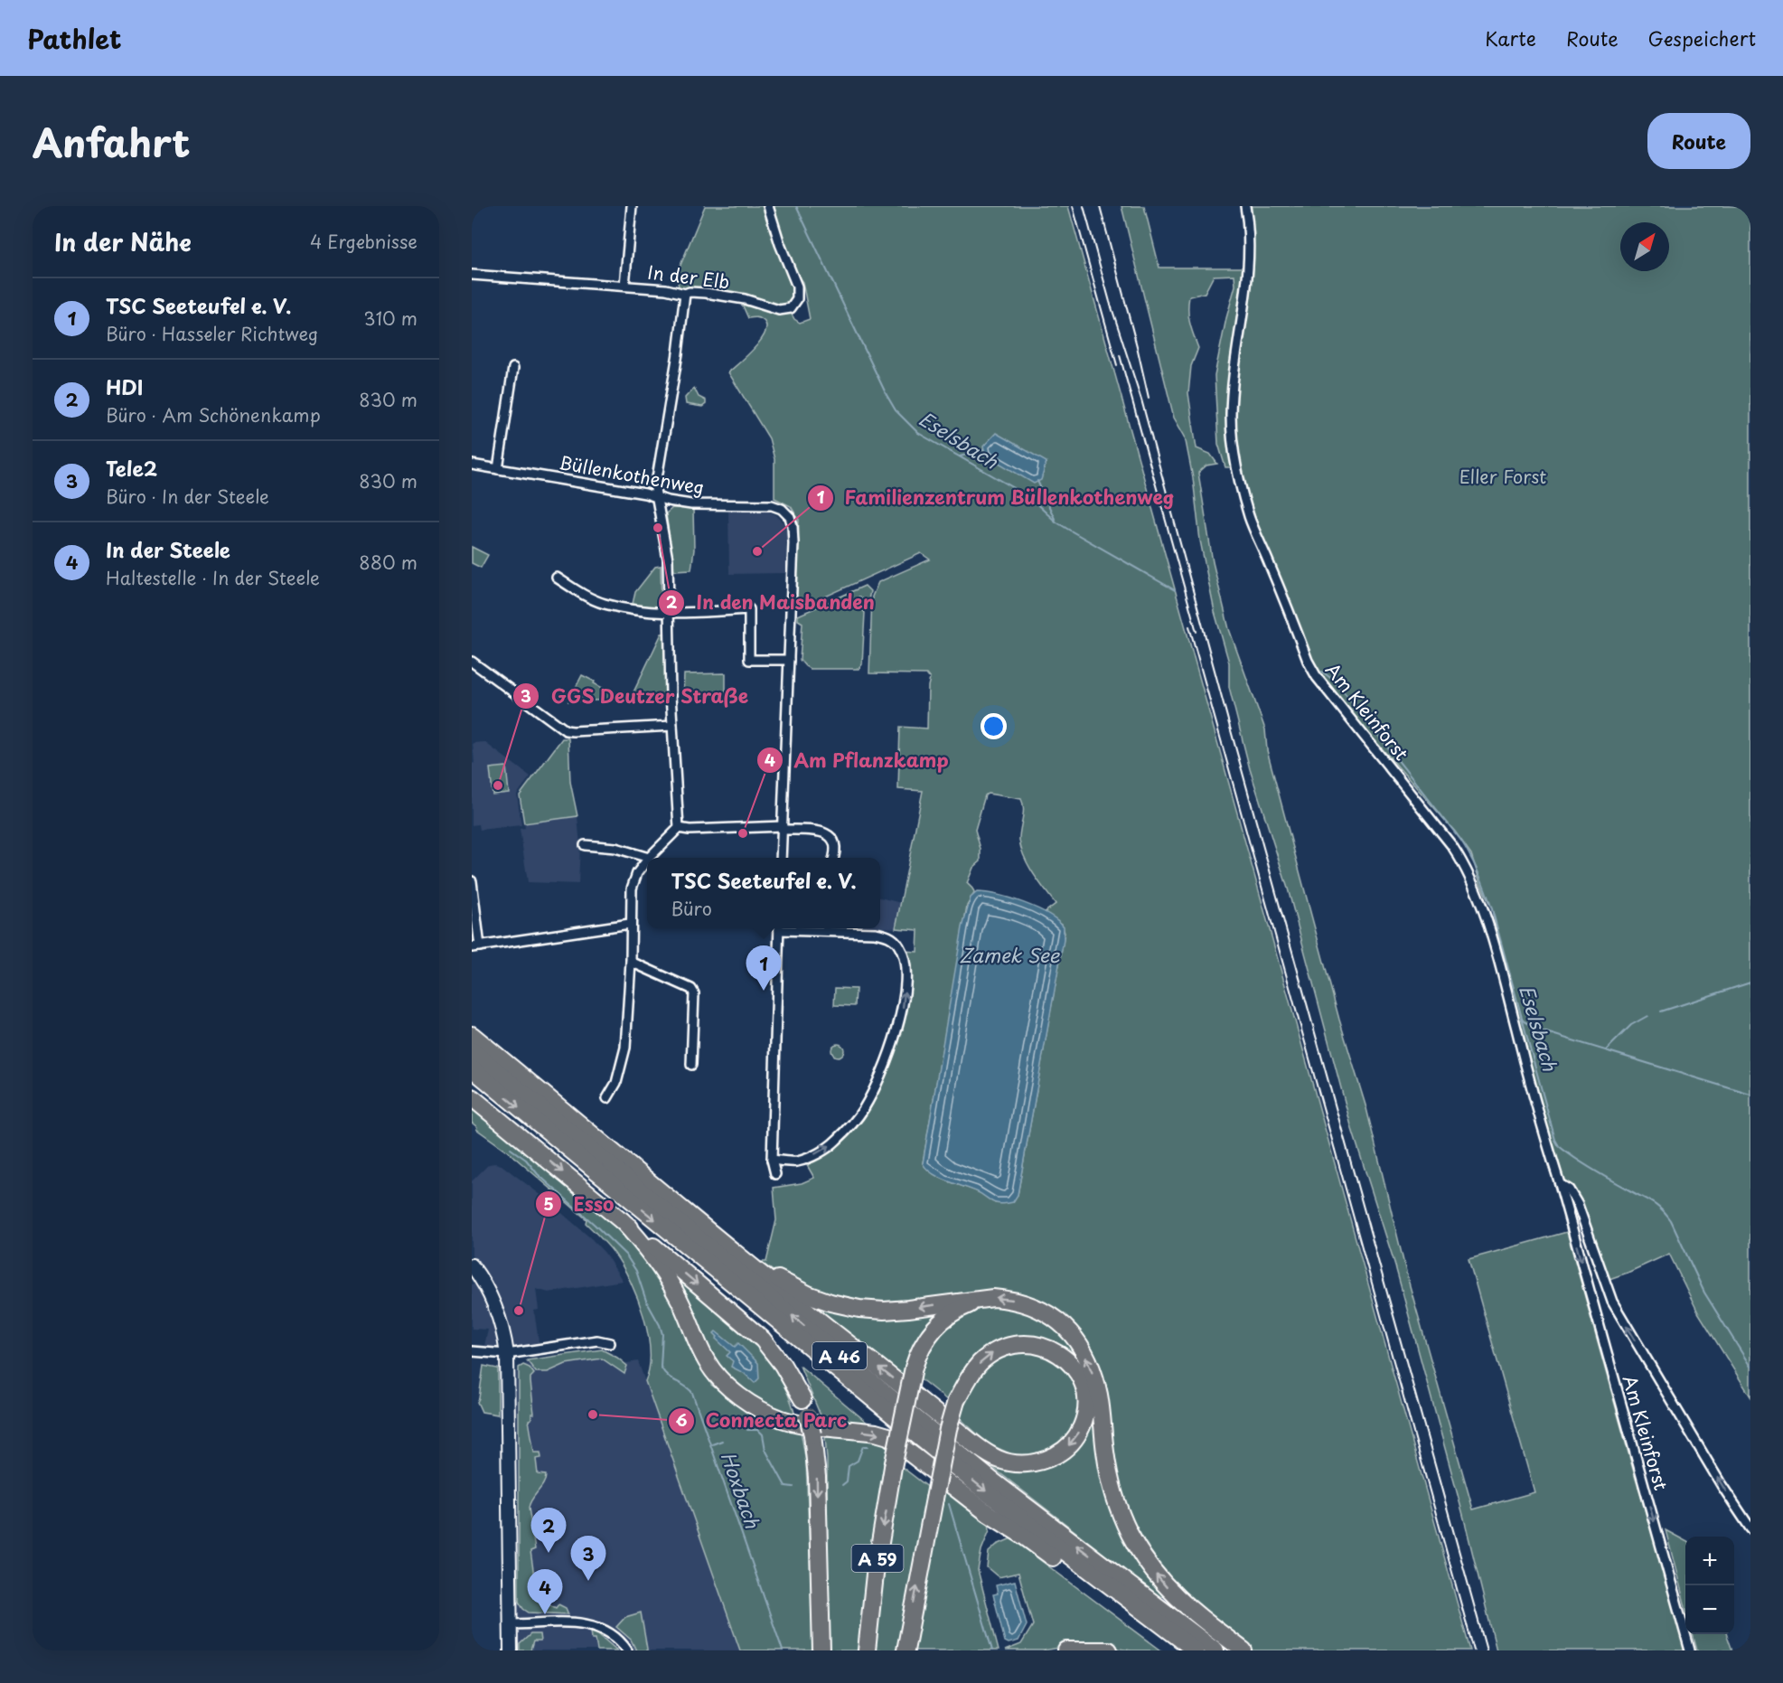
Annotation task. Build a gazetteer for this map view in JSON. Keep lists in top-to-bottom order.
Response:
{
  "streets": {
    "highway": ["A 46", "A 59"],
    "street": ["In der Elb", "Büllenkothenweg", "Am Kleinforst"]
  },
  "water": ["Eselsbach", "Zamek See", "Hoxbach"],
  "parks": ["Eller Forst"],
  "places": [
    "In den Maisbanden",
    "Familienzentrum Büllenkothenweg",
    "GGS Deutzer Straße",
    "Am Pflanzkamp",
    "Esso",
    "Connecta Parc"
  ],
  "north": "top right",
  "page": {
    "header": "Pathlet",
    "nav": ["Karte", "Route", "Gespeichert"],
    "title": "Anfahrt",
    "buttons": "Route",
    "heading": ["In der Nähe", "4 Ergebnisse"],
    "list": [
      {
        "mark": "1",
        "name": "TSC Seeteufel e. V.",
        "note": "Büro · Hasseler Richtweg",
        "value": "310 m"
      },
      {
        "mark": "2",
        "name": "HDI",
        "note": "Büro · Am Schönenkamp",
        "value": "830 m"
      },
      {
        "mark": "3",
        "name": "Tele2",
        "note": "Büro · In der Steele",
        "value": "830 m"
      },
      {
        "mark": "4",
        "name": "In der Steele",
        "note": "Haltestelle · In der Steele",
        "value": "880 m"
      }
    ],
    "popup": ["TSC Seeteufel e. V.", "Büro"],
    "pins": [
      "1",
      "2",
      "3",
      "4"
    ],
    "map_buttons": ["+", "−"]
  }
}
